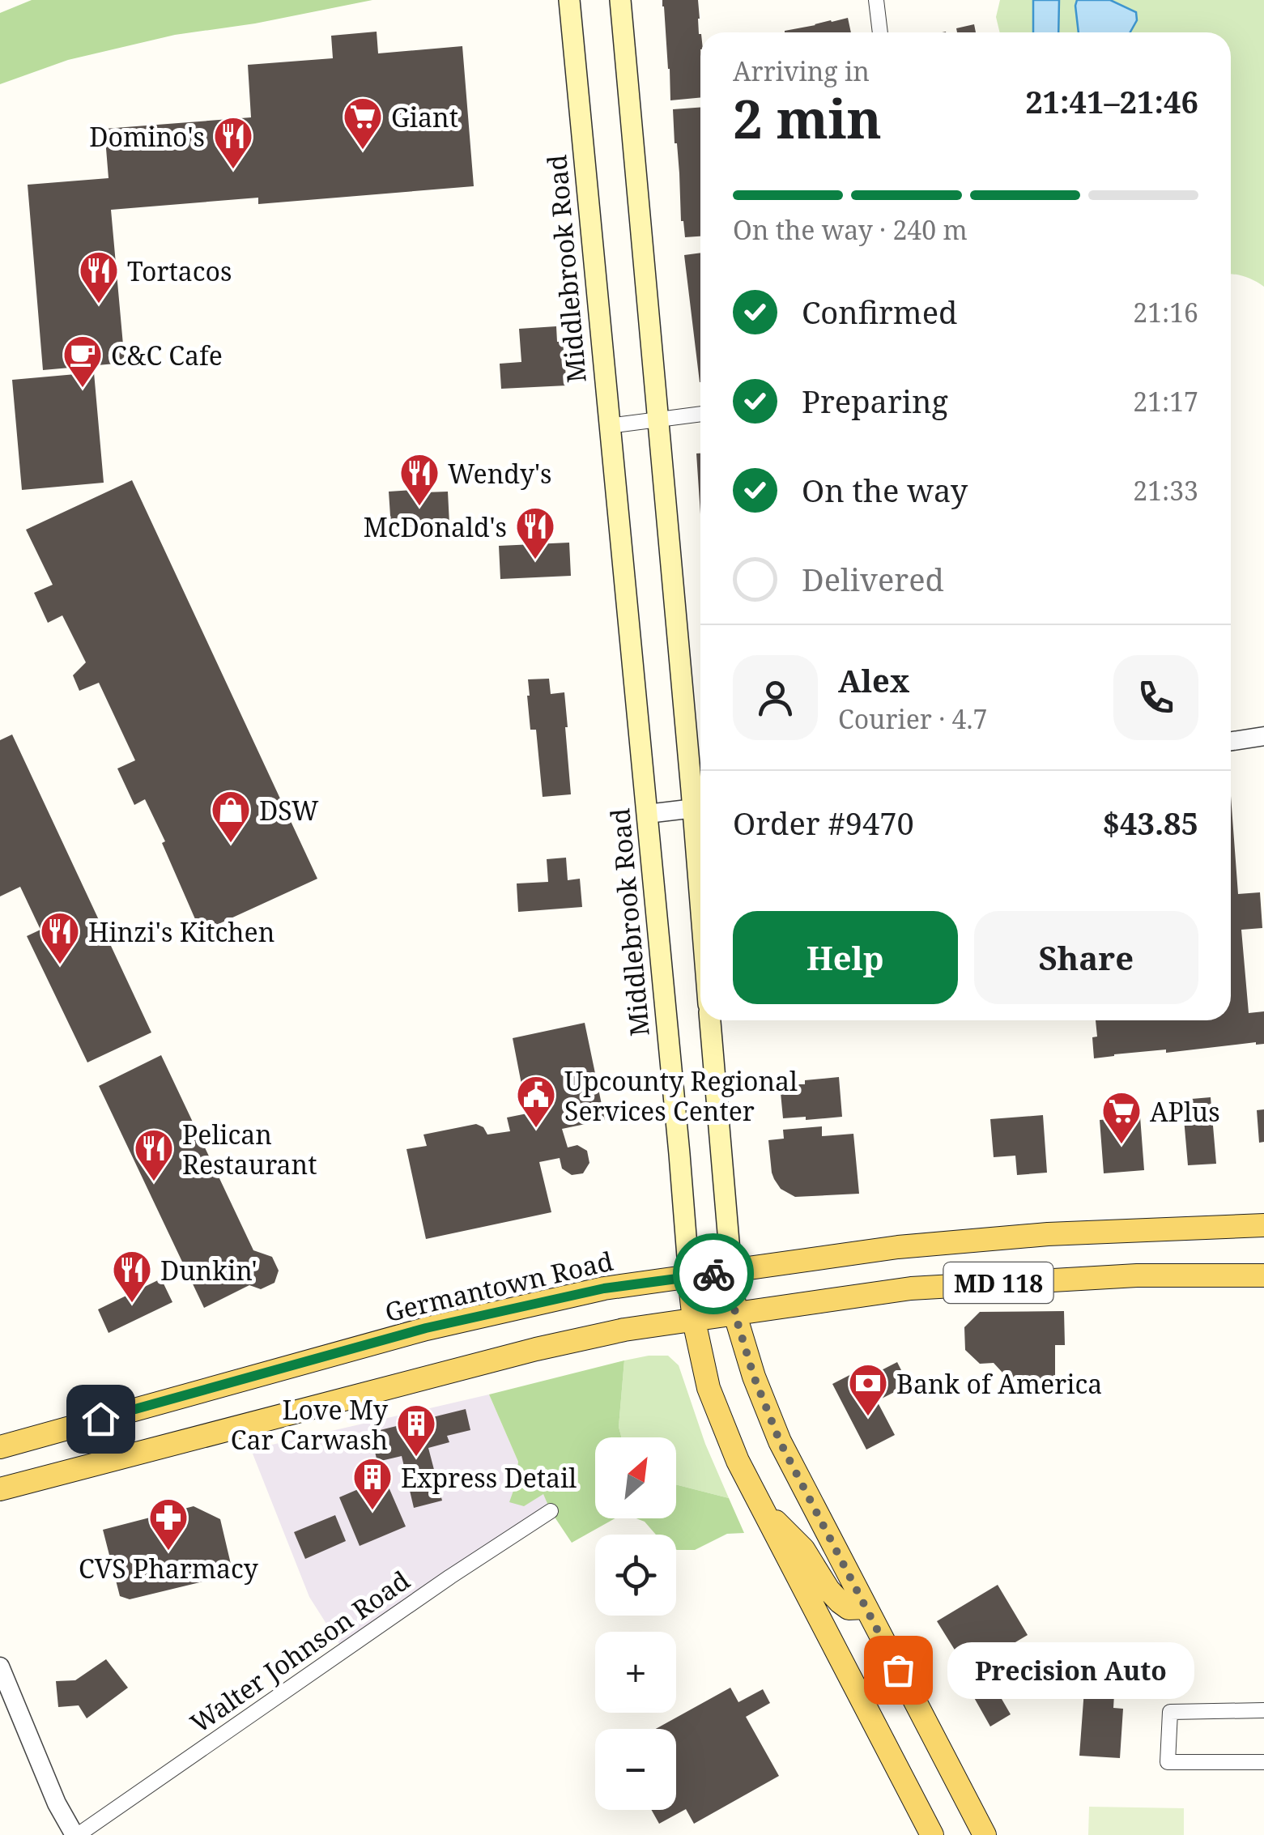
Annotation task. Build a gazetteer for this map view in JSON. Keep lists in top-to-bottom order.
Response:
{
  "streets": {
    "main road": ["Middlebrook Road", "MD 118", "Germantown Road"],
    "street": ["Walter Johnson Road"]
  },
  "crossings": [
    ["Middlebrook Road", "MD 118"],
    ["Middlebrook Road", "Germantown Road"]
  ],
  "places": {
    "supermarket": ["Giant", "APlus"],
    "restaurant": [
      "Domino's",
      "Tortacos",
      "Wendy's",
      "McDonald's",
      "Hinzi's Kitchen",
      "Pelican Restaurant",
      "Dunkin'"
    ],
    "cafe": ["C&C Cafe"],
    "shop": ["DSW"],
    "public building": ["Upcounty Regional Services Center"],
    "bank": ["Bank of America"],
    "building": ["Love My Car Carwash", "Express Detail"],
    "pharmacy": ["CVS Pharmacy"],
    "other": ["Precision Auto"]
  },
  "north": "top right",
  "page": {
    "heading": ["2 min", "Arriving in", "21:41–21:46"],
    "panel": [
      "Alex",
      "Courier · 4.7",
      "Order #9470",
      "$43.85"
    ],
    "bar": "On the way · 240 m",
    "list": [
      ["Confirmed", "21:16"],
      ["Preparing", "21:17"],
      ["On the way", "21:33"],
      "Delivered"
    ],
    "buttons": ["Help", "Share"],
    "map_buttons": ["+", "−"],
    "bubble": "Precision Auto"
  }
}
